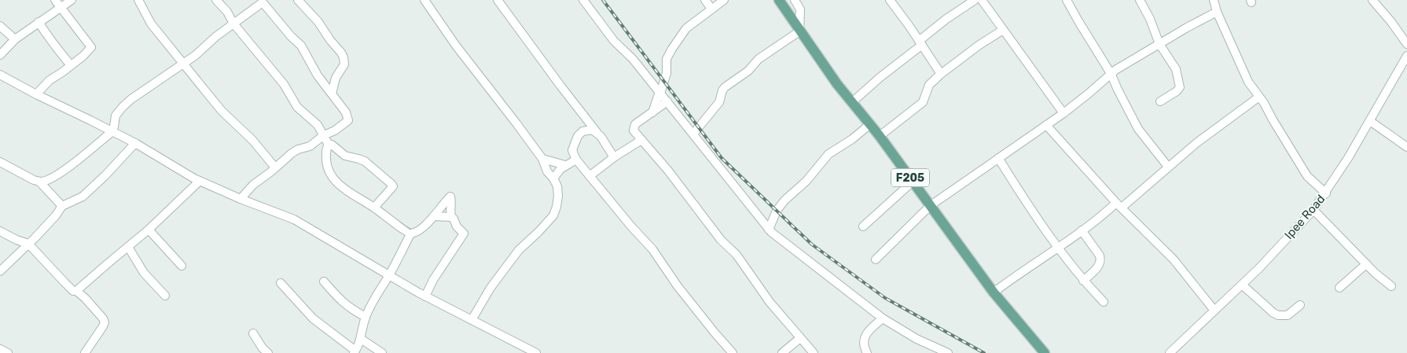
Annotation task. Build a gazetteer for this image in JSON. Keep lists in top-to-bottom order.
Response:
{
  "streets": {
    "main road": ["F205"],
    "street": ["Ipee Road"]
  }
}
